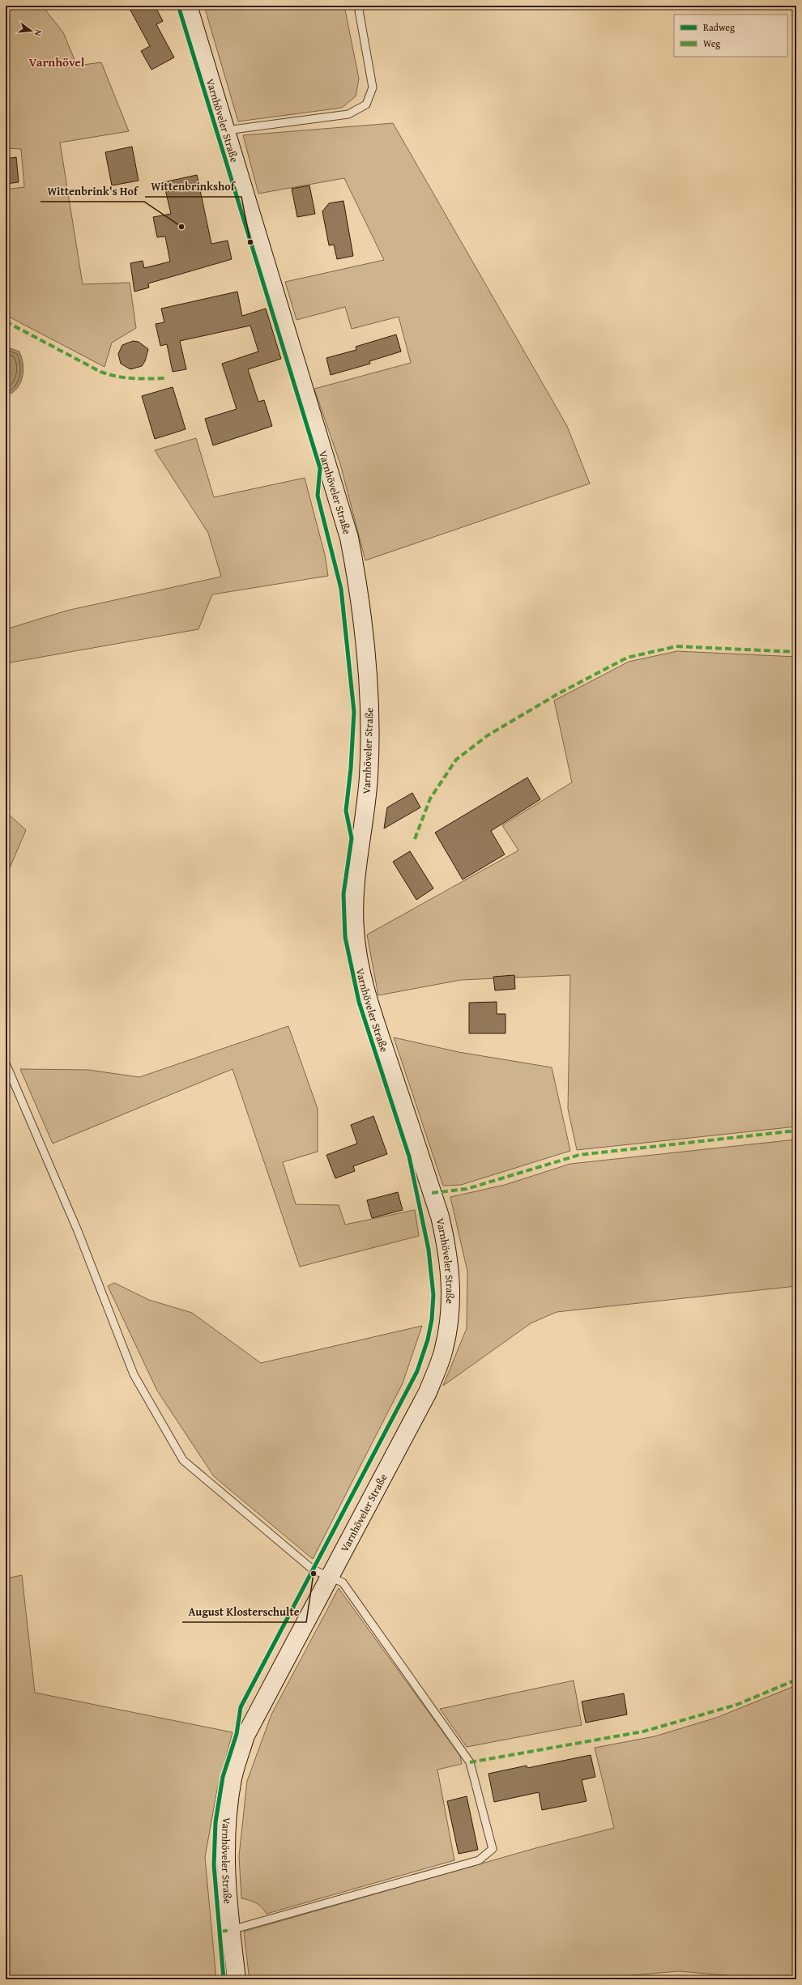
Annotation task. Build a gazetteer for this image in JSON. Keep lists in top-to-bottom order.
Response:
{
  "streets": {
    "street": ["Varnhöveler Straße"]
  },
  "districts": ["Varnhövel"],
  "places": ["Wittenbrink's Hof", "Wittenbrinkshof", "August Klosterschulte"],
  "legend": ["Radweg", "Weg"],
  "north": "right"
}
